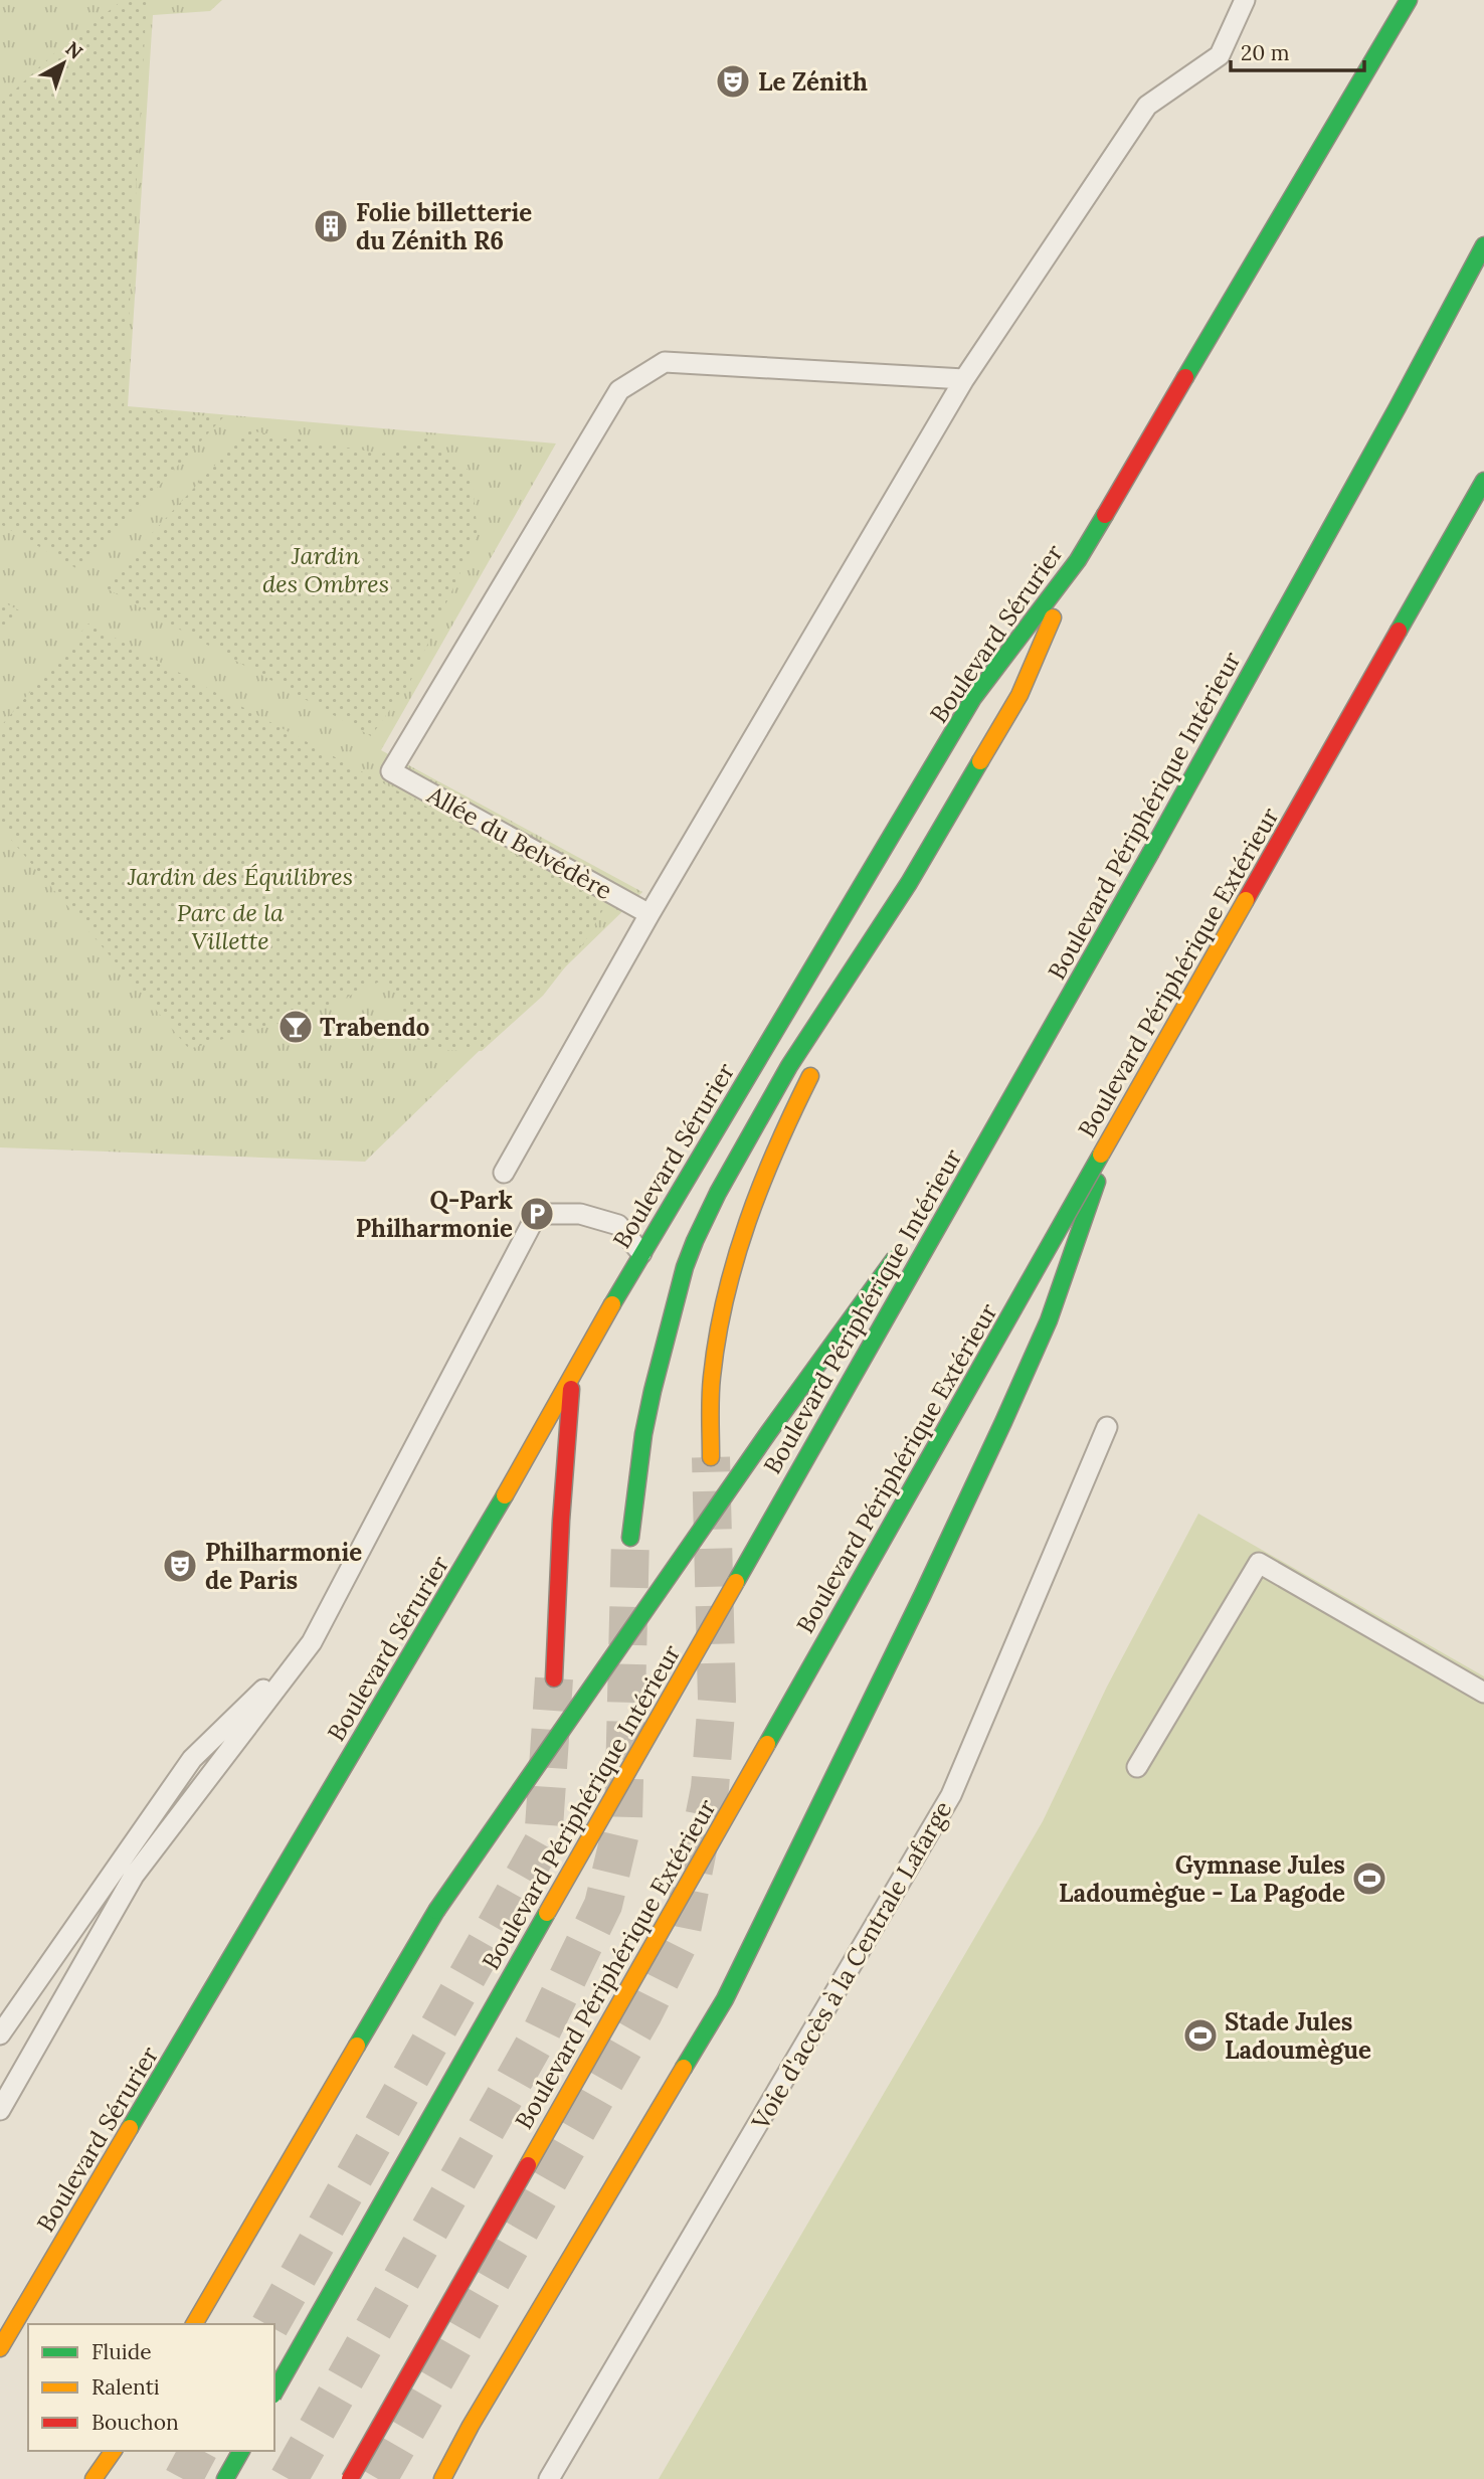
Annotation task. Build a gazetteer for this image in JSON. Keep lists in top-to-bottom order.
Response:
{
  "streets": {
    "main road": ["Boulevard Sérurier", "Boulevard Périphérique Intérieur", "Boulevard Périphérique Extérieur"],
    "lane": ["Allée du Belvédère", "Voie d'accès à la Centrale Lafarge"]
  },
  "parks": ["Jardin des Ombres", "Jardin des Équilibres", "Parc de la Villette"],
  "places": {
    "theatre": ["Le Zénith", "Philharmonie de Paris"],
    "building": ["Folie billetterie du Zénith R6"],
    "bar": ["Trabendo"],
    "parking": ["Q-Park Philharmonie"],
    "sports": ["Gymnase Jules Ladoumègue - La Pagode", "Stade Jules Ladoumègue"]
  },
  "legend": ["Fluide", "Ralenti", "Bouchon"],
  "scale_bar": "20 m",
  "north": "top right"
}
